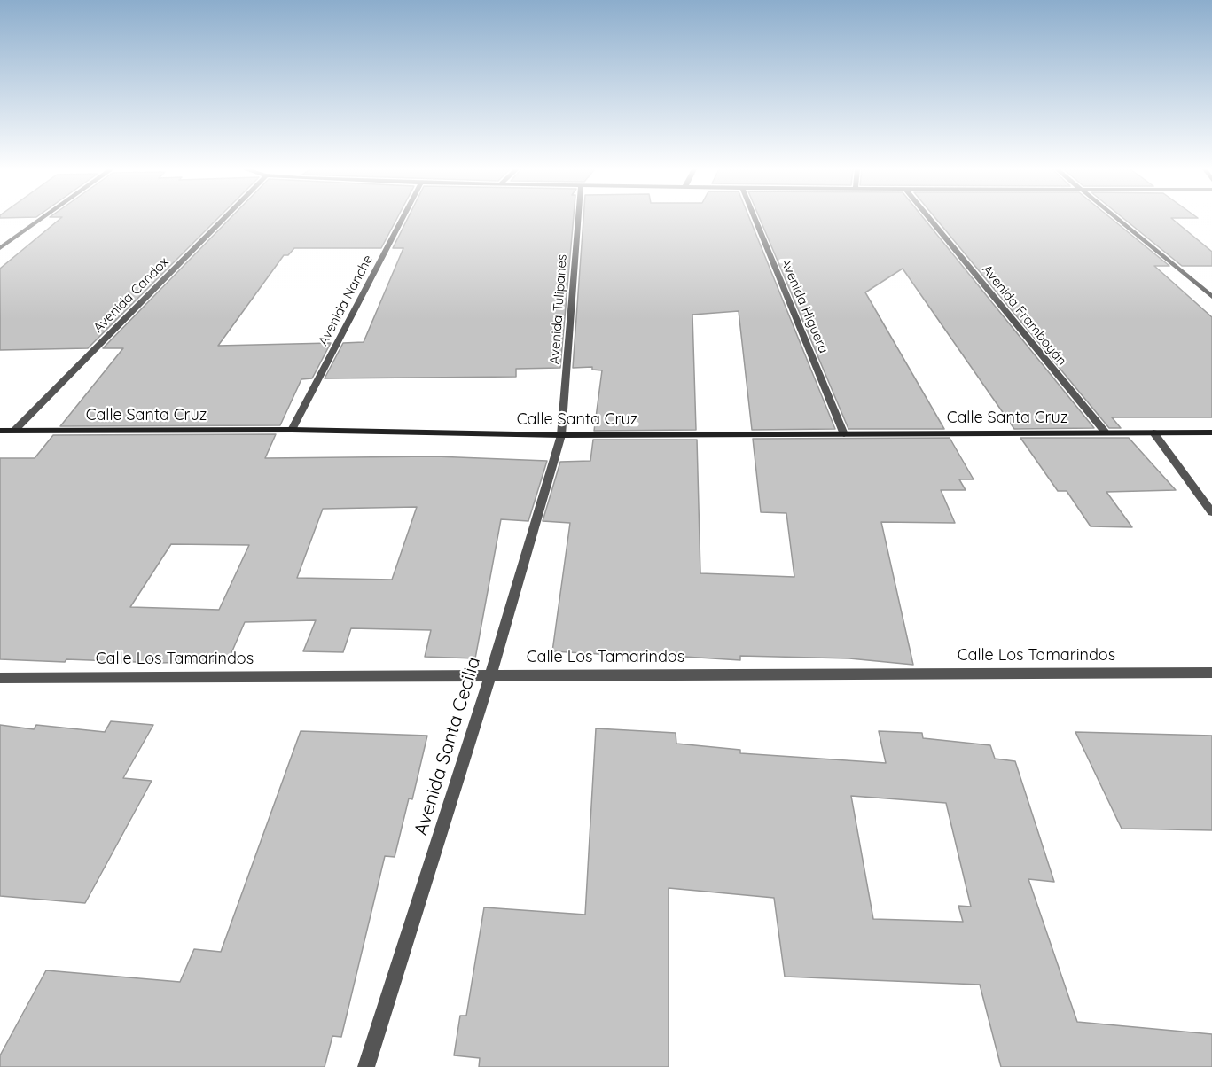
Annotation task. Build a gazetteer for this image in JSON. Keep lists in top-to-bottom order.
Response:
{
  "streets": {
    "street": [
      "Avenida Candox",
      "Avenida Nanche",
      "Avenida Higuera",
      "Avenida Tulipanes",
      "Avenida Framboyán",
      "Calle Santa Cruz",
      "Calle Los Tamarindos",
      "Avenida Santa Cecilia"
    ]
  },
  "crossings": [
    ["Avenida Candox", "Calle Santa Cruz"],
    ["Avenida Nanche", "Calle Santa Cruz"],
    ["Avenida Higuera", "Calle Santa Cruz"],
    ["Avenida Tulipanes", "Calle Santa Cruz"],
    ["Avenida Tulipanes", "Avenida Santa Cecilia"],
    ["Avenida Framboyán", "Calle Santa Cruz"],
    ["Calle Santa Cruz", "Avenida Santa Cecilia"],
    ["Calle Los Tamarindos", "Avenida Santa Cecilia"]
  ]
}
